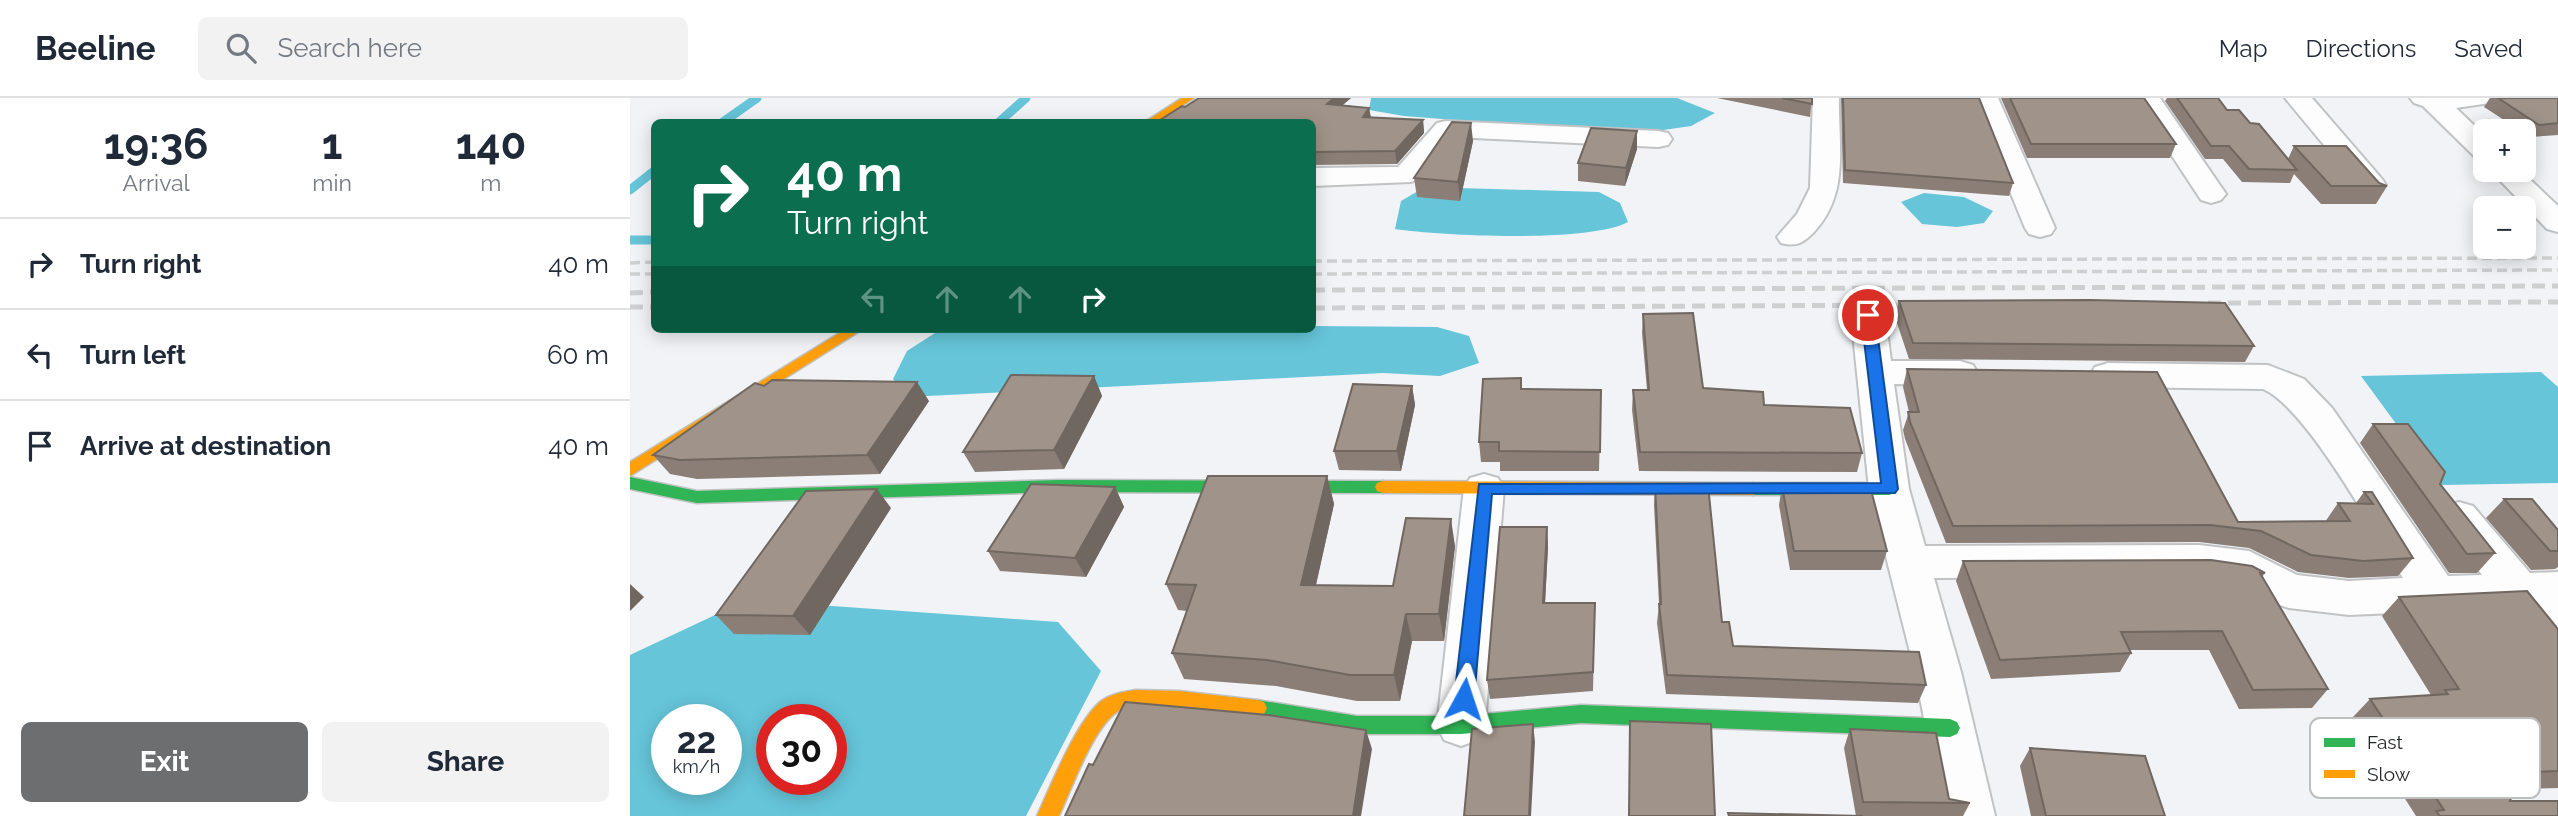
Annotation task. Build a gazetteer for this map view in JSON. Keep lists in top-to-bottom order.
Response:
{
  "legend": ["Fast", "Slow"],
  "page": {
    "header": "Beeline",
    "search": "Search here",
    "nav": ["Map", "Directions", "Saved"],
    "eta": [
      "19:36",
      "Arrival",
      "1",
      "min",
      "140",
      "m"
    ],
    "map_buttons": ["+", "−"],
    "turn": ["40 m", "Turn right"],
    "list": [
      {
        "name": "Turn right",
        "value": "40 m"
      },
      {
        "name": "Turn left",
        "value": "60 m"
      },
      {
        "name": "Arrive at destination",
        "value": "40 m"
      }
    ],
    "speed": "22 km/h",
    "limit": "30",
    "buttons": ["Exit", "Share"]
  }
}
